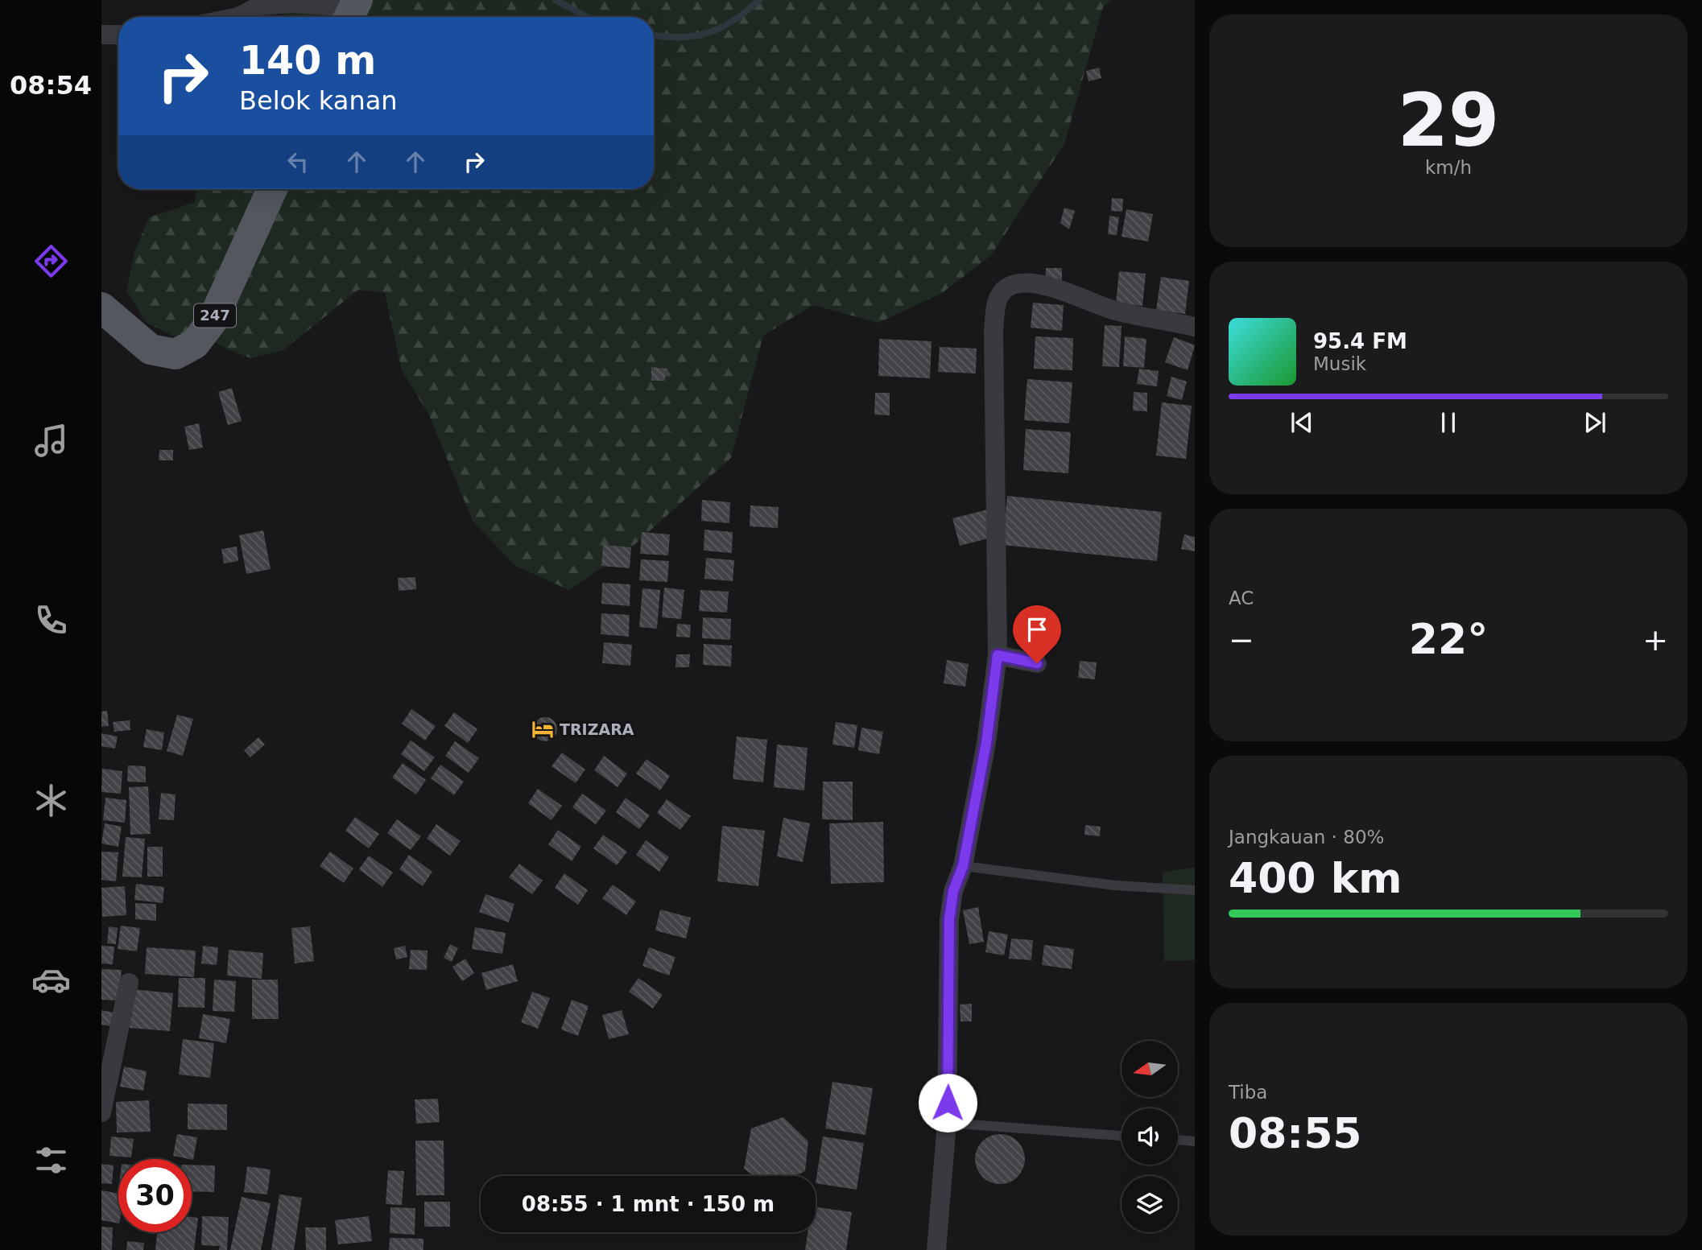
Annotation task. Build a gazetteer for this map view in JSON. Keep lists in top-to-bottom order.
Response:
{
  "streets": {
    "main road": ["247"]
  },
  "places": {
    "hotel": ["TRIZARA"]
  },
  "north": "left",
  "page": {
    "tabs": "08:54",
    "tile": [
      ["29", "km/h"],
      "AC",
      ["Jangkauan · 80%", "400 km"],
      ["Tiba", "08:55"]
    ],
    "turn": ["140 m", "Belok kanan"],
    "song": ["95.4 FM", "Musik"],
    "heat": ["−", "22°", "+"],
    "limit": "30",
    "trip": "08:55 · 1 mnt · 150 m"
  }
}
